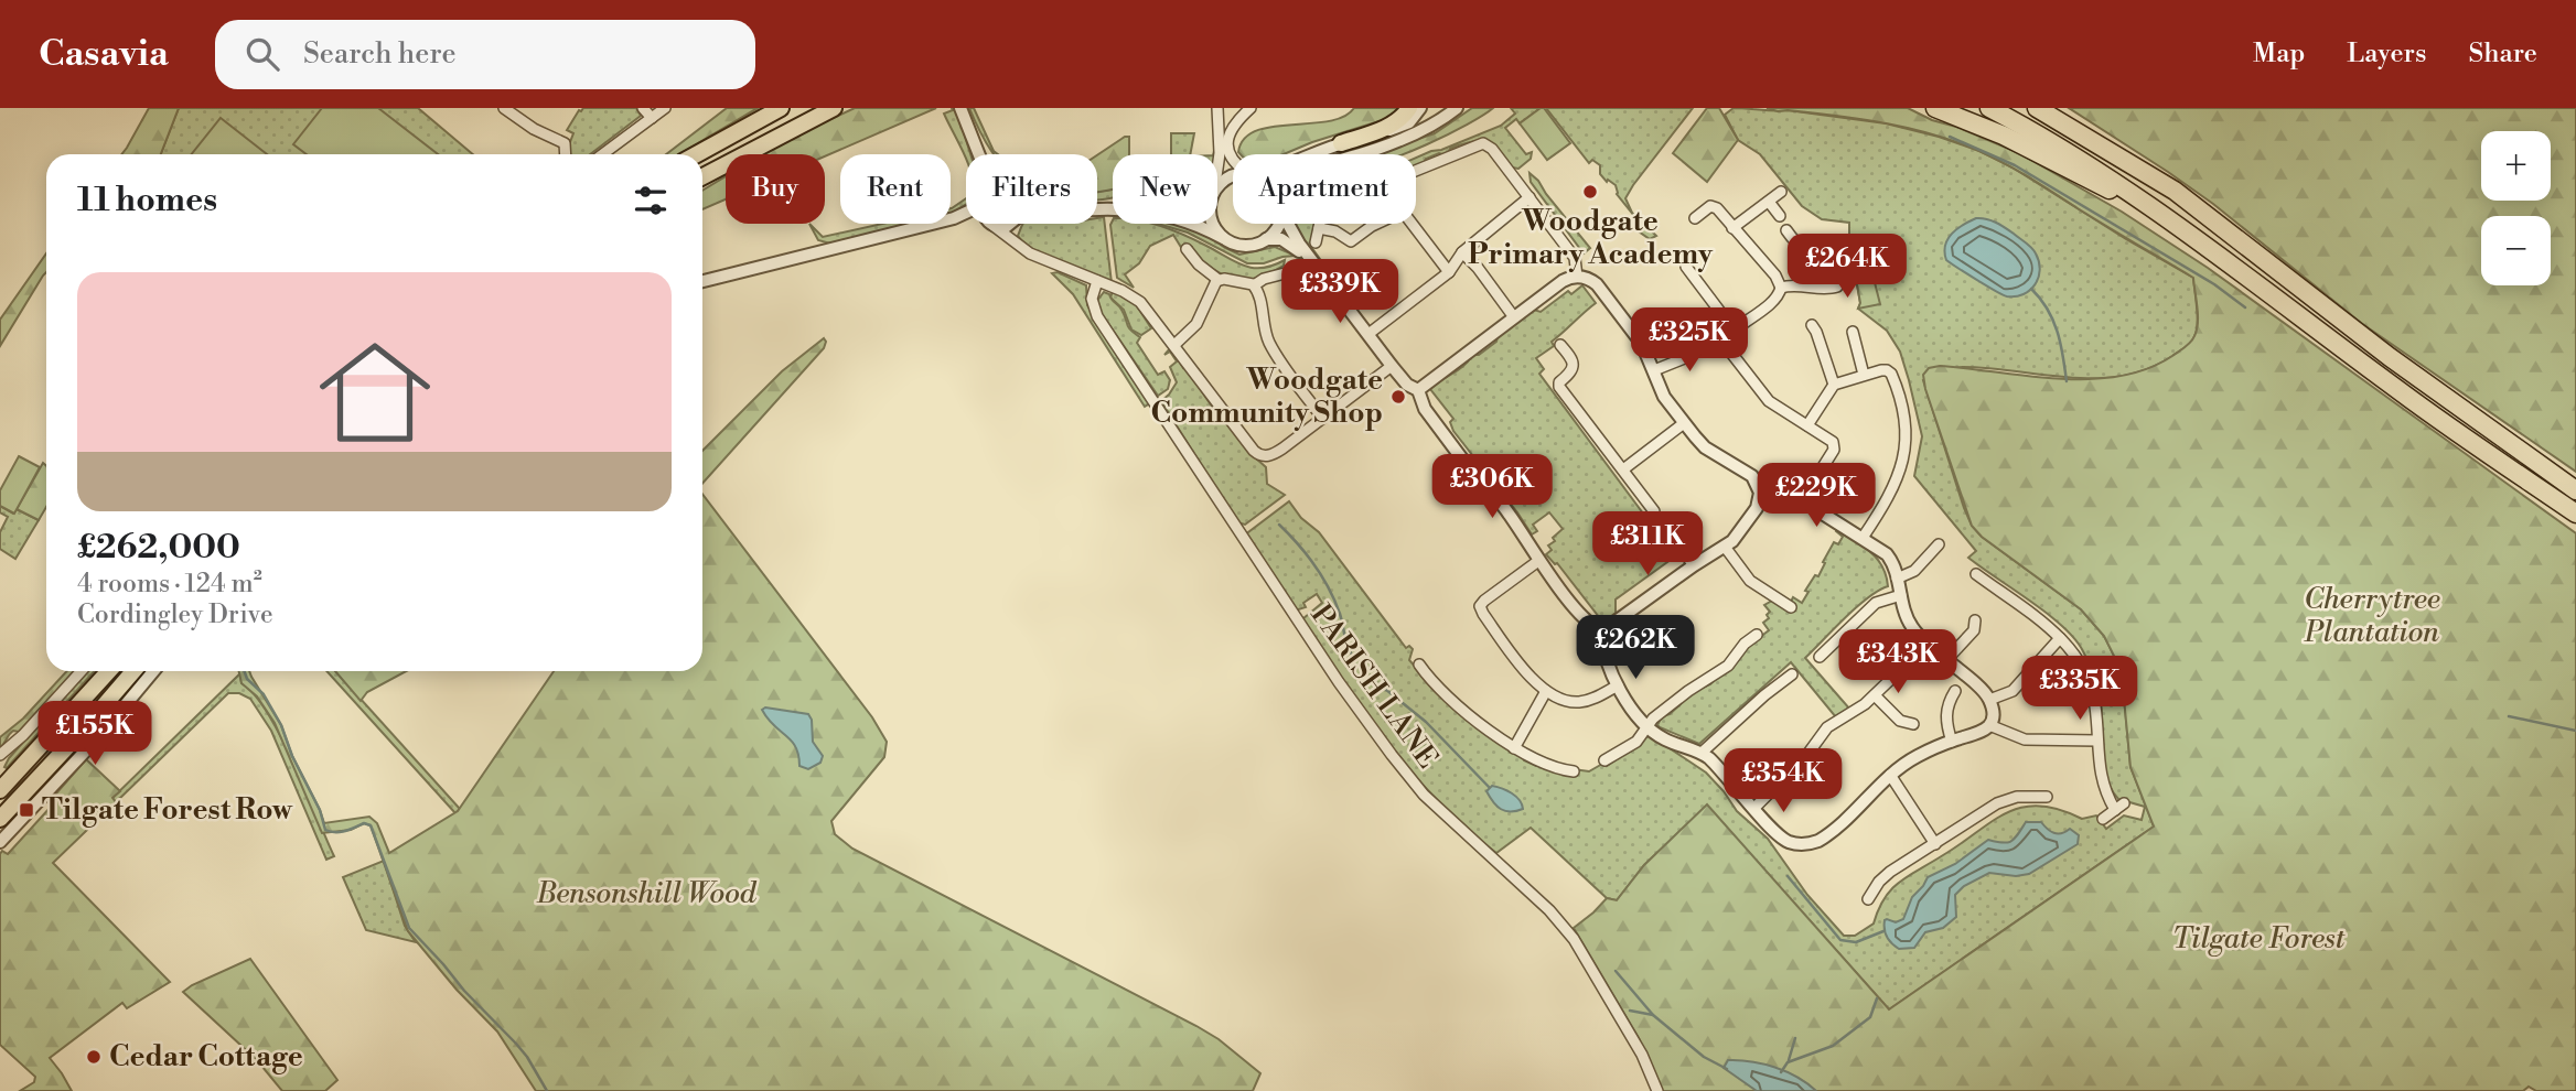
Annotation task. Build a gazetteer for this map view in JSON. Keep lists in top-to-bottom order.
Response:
{
  "streets": {
    "street": ["PARISH LANE"]
  },
  "parks": ["Cherrytree Plantation", "Bensonshill Wood", "Tilgate Forest"],
  "places": {
    "other": ["Woodgate Primary Academy", "Woodgate Community Shop", "Cedar Cottage"],
    "transit": ["Tilgate Forest Row"]
  },
  "page": {
    "header": "Casavia",
    "search": "Search here",
    "nav": ["Map", "Layers", "Share"],
    "map_buttons": ["+", "−"],
    "chip": [
      "Buy",
      "Rent",
      "Filters",
      "New",
      "Apartment"
    ],
    "heading": "11 homes",
    "price": [
      "£264K",
      "£339K",
      "£325K",
      "£306K",
      "£229K",
      "£311K",
      "£262K",
      "£343K",
      "£335K",
      "£155K",
      "£354K"
    ],
    "list": [
      {
        "name": "£262,000",
        "note": "4 rooms · 124 m² · Cordingley Drive"
      }
    ]
  }
}
